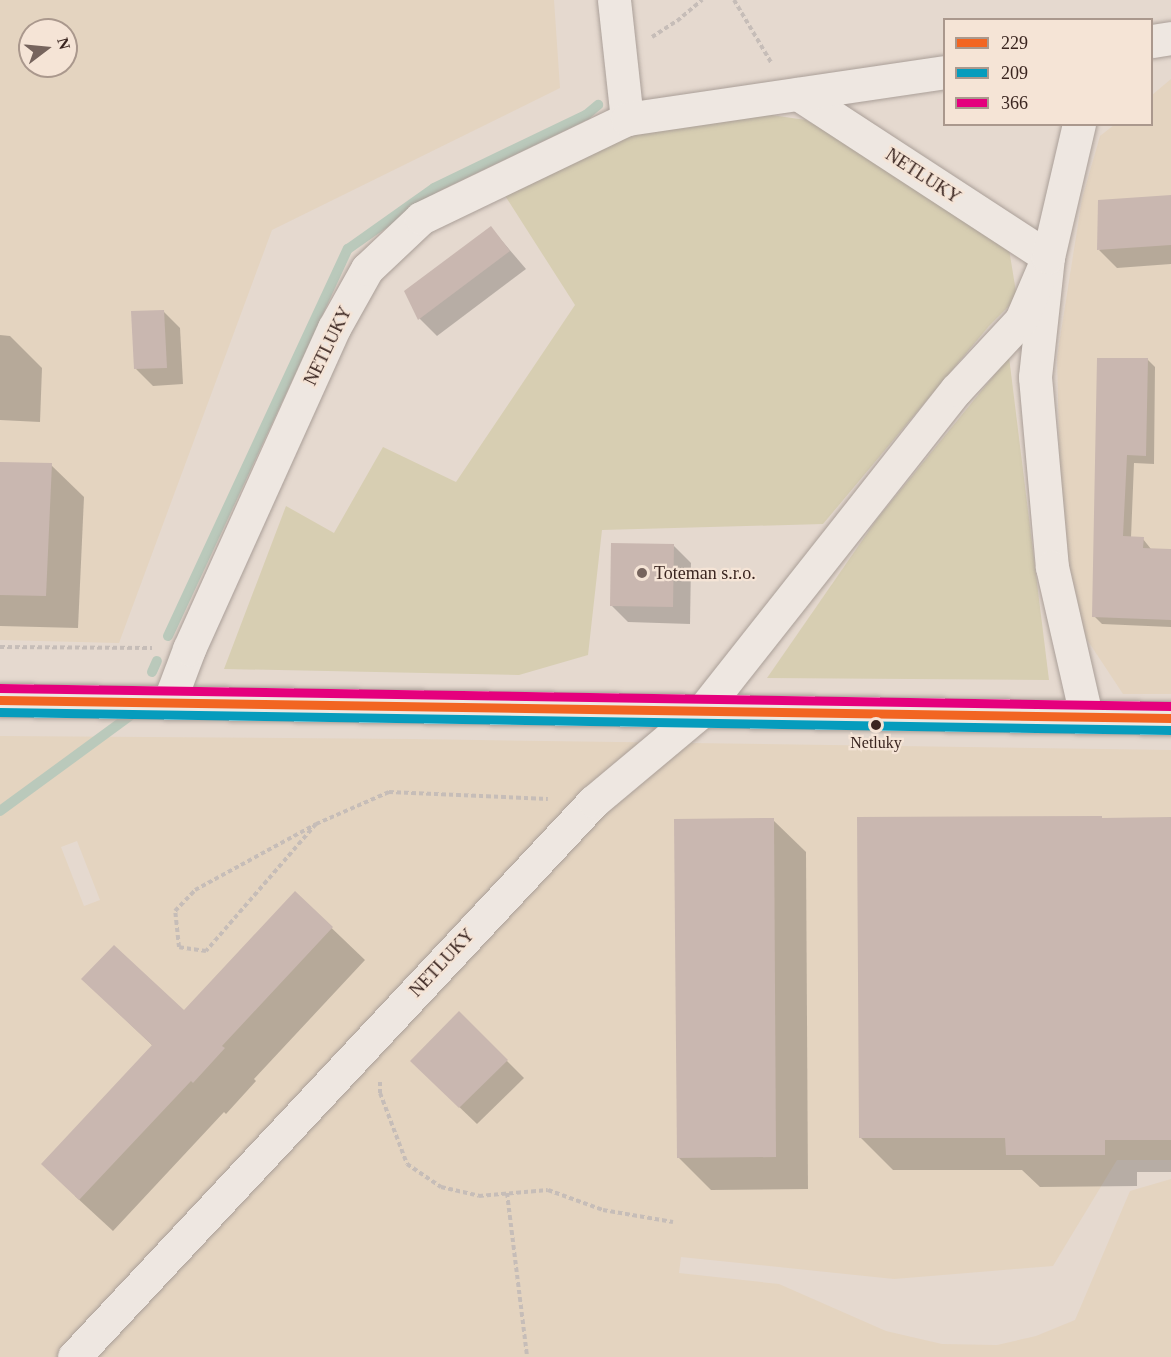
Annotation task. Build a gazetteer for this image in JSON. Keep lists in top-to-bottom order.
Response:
{
  "streets": {
    "street": ["NETLUKY"]
  },
  "places": ["Toteman s.r.o.", "Netluky"],
  "lines": ["transit line 366", "transit line 229", "transit line 209"],
  "legend": ["229", "209", "366"],
  "north": "right"
}
